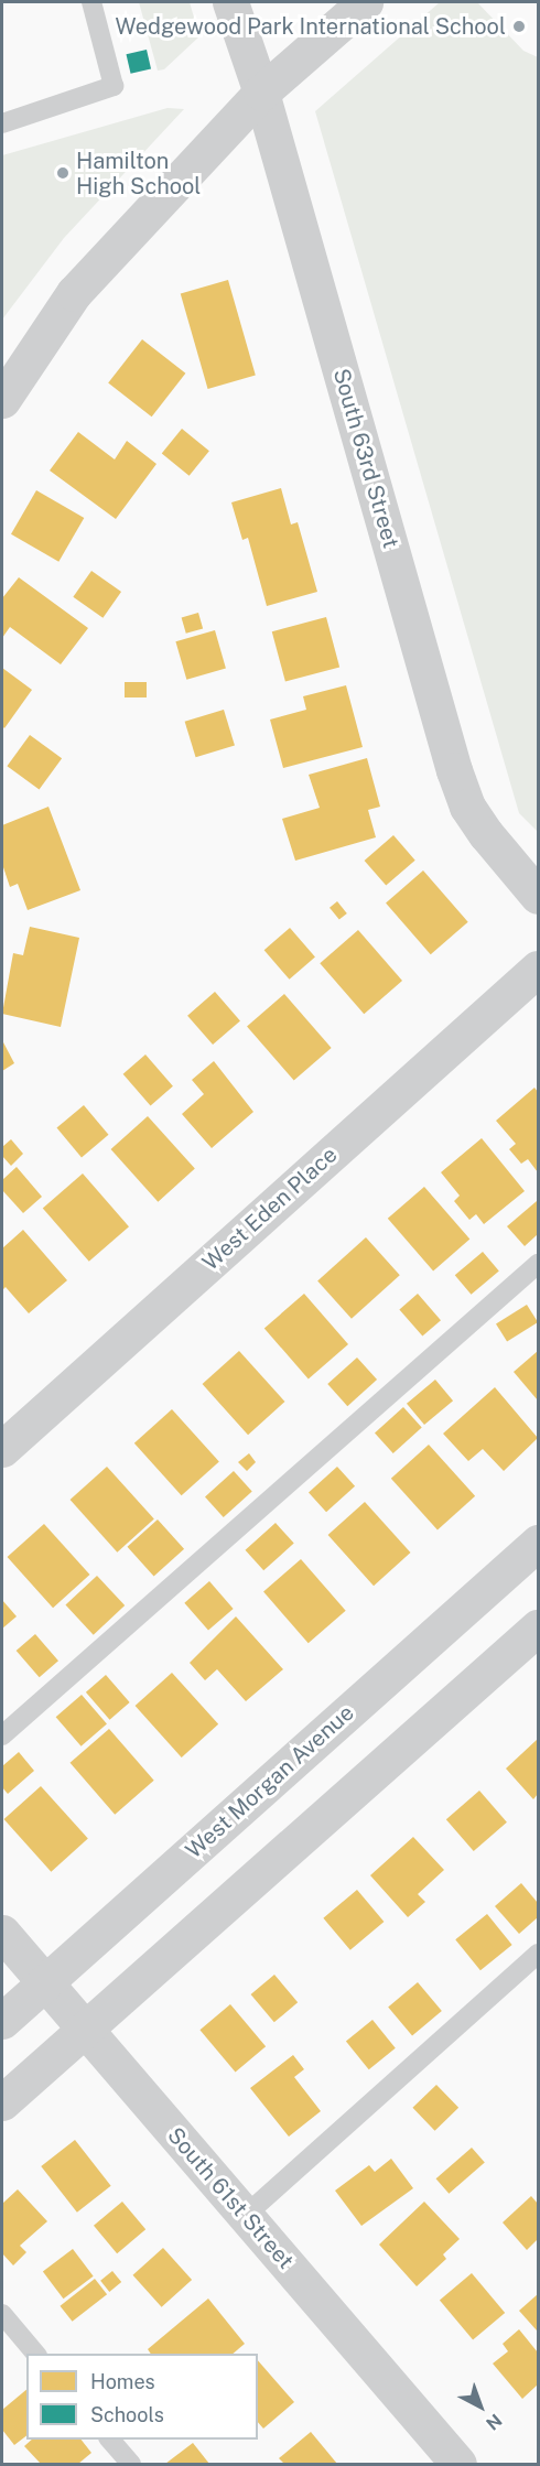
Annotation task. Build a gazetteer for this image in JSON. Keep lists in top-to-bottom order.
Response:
{
  "streets": {
    "street": [
      "South 63rd Street",
      "West Eden Place",
      "West Morgan Avenue",
      "South 61st Street"
    ]
  },
  "crossings": [
    ["West Morgan Avenue", "South 61st Street"]
  ],
  "places": ["Wedgewood Park International School", "Hamilton High School"],
  "legend": ["Homes", "Schools"],
  "north": "bottom right"
}
